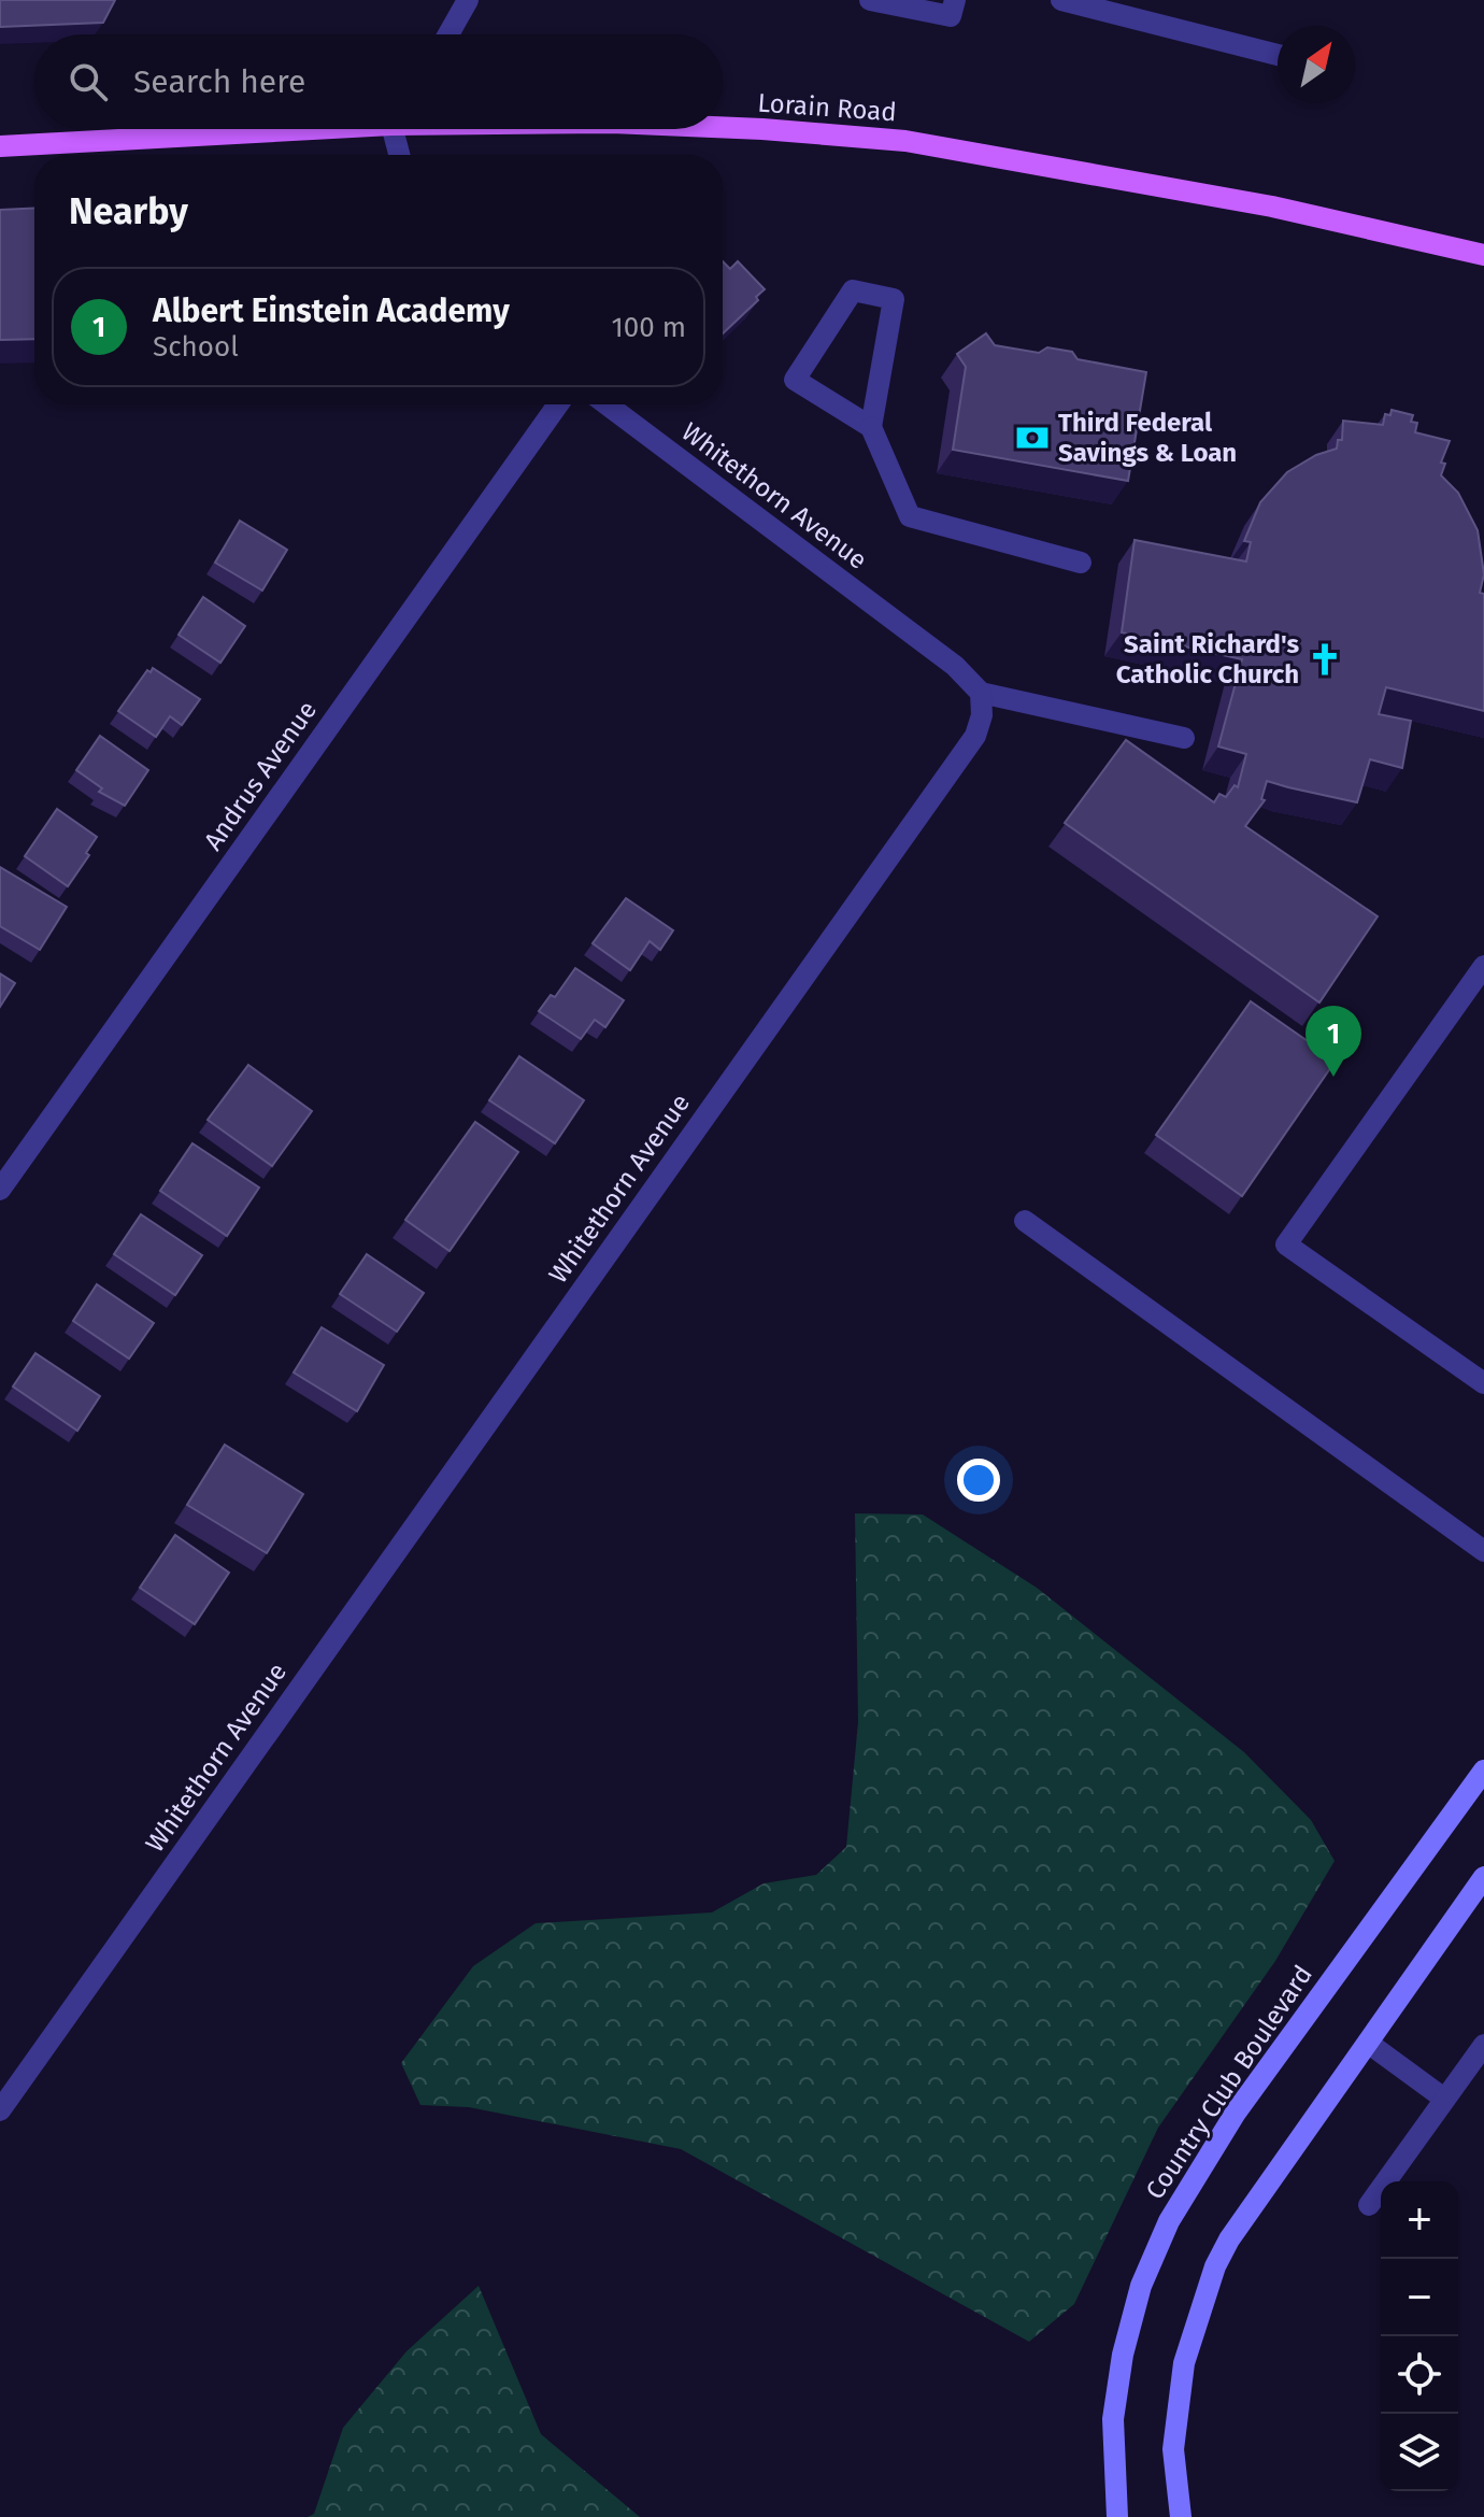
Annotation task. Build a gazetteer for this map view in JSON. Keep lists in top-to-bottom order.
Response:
{
  "streets": {
    "main road": ["Lorain Road"],
    "street": ["Whitethorn Avenue", "Andrus Avenue", "Country Club Boulevard"]
  },
  "places": {
    "bank": ["Third Federal Savings & Loan"],
    "church": ["Saint Richard's Catholic Church"]
  },
  "north": "top right",
  "page": {
    "search": "Search here",
    "heading": "Nearby",
    "list": [
      {
        "mark": "1",
        "name": "Albert Einstein Academy",
        "note": "School",
        "value": "100 m"
      }
    ],
    "pins": "1",
    "map_buttons": ["+", "−"]
  }
}
